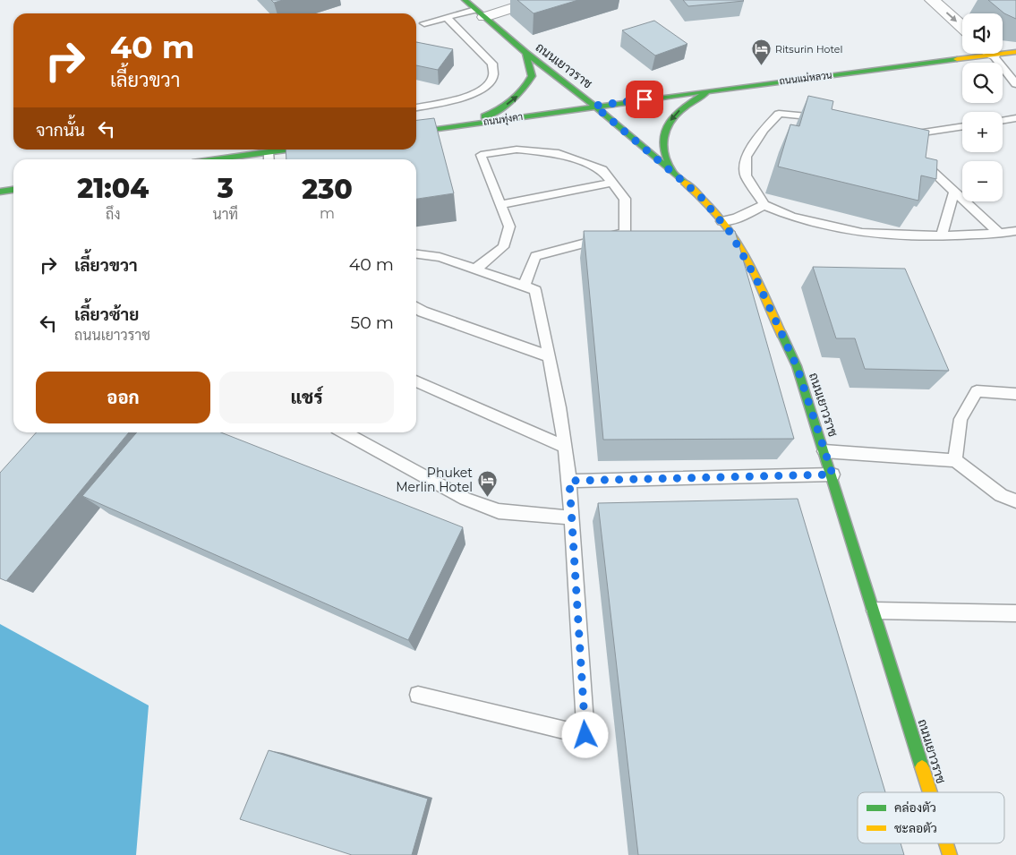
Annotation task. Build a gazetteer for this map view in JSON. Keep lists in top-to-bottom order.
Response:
{
  "streets": {
    "main road": ["ถนนเยาวราช", "ถนนแม่หลวน", "ถนนทุ่งคา"]
  },
  "crossings": [
    ["ถนนเยาวราช", "ถนนแม่หลวน"],
    ["ถนนเยาวราช", "ถนนทุ่งคา"],
    ["ถนนแม่หลวน", "ถนนทุ่งคา"]
  ],
  "places": {
    "hotel": ["Ritsurin Hotel", "Phuket Merlin Hotel"]
  },
  "legend": ["คล่องตัว", "ชะลอตัว"],
  "page": {
    "map_buttons": ["+", "−"],
    "turn": ["40 m", "เลี้ยวขวา"],
    "then": "จากนั้น",
    "eta": [
      "21:04",
      "ถึง",
      "3",
      "นาที",
      "230",
      "m"
    ],
    "list": [
      {
        "name": "เลี้ยวขวา",
        "value": "40 m"
      },
      {
        "name": "เลี้ยวซ้าย",
        "note": "ถนนเยาวราช",
        "value": "50 m"
      }
    ],
    "buttons": ["ออก", "แชร์"]
  }
}
